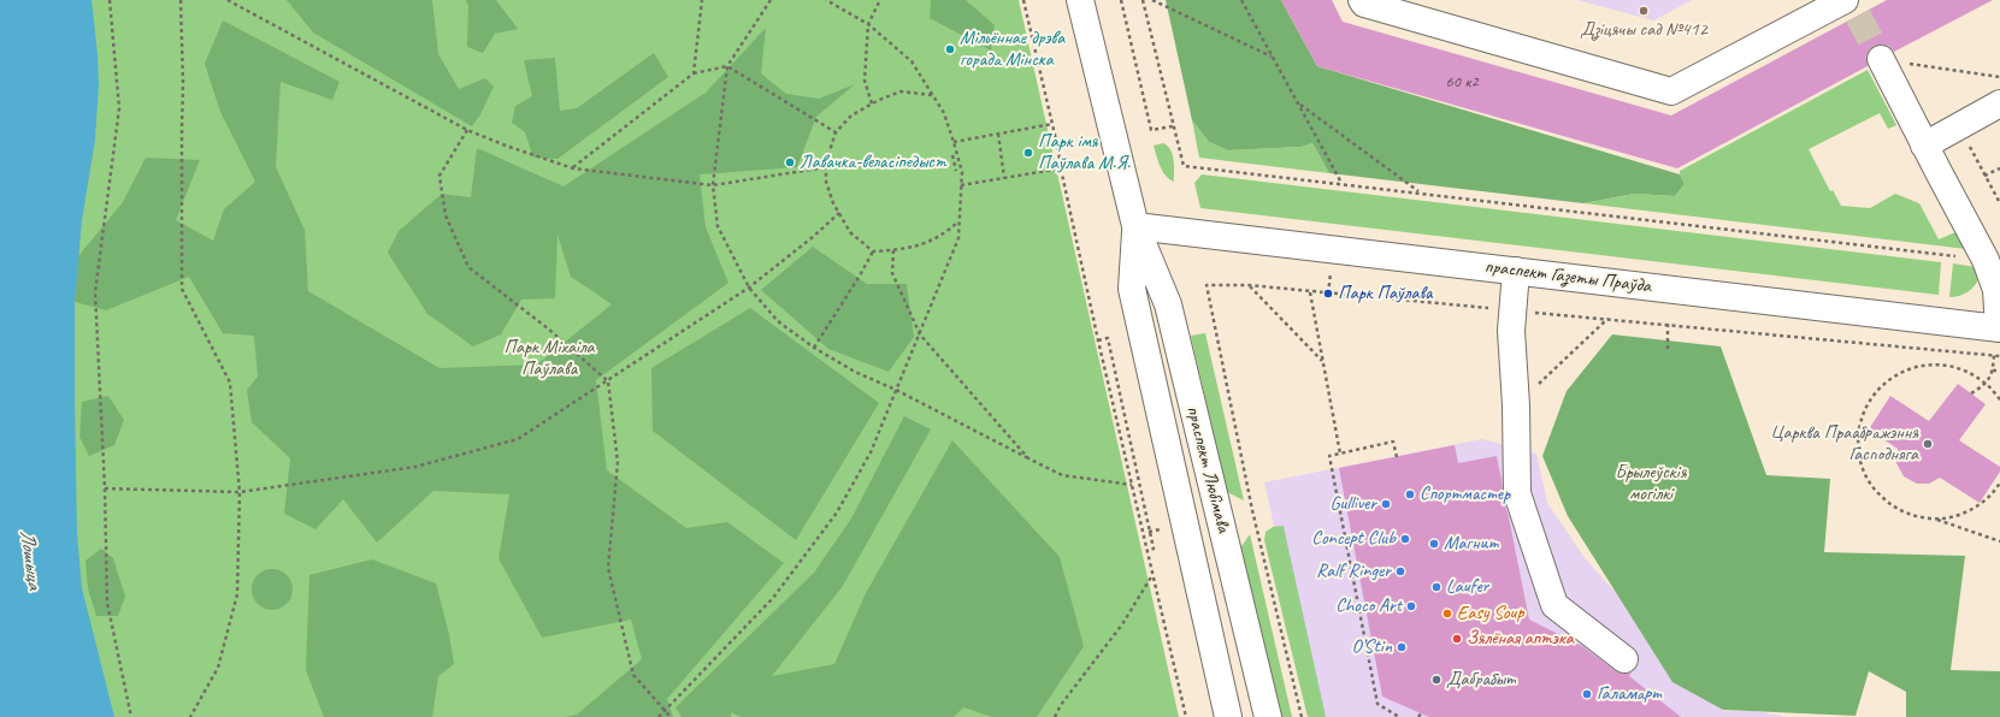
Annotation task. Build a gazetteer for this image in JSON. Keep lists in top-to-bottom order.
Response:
{
  "streets": {
    "main road": ["праспект Газеты Праўда", "праспект Любімава"]
  },
  "crossings": [
    ["праспект Газеты Праўда", "праспект Любімава"]
  ],
  "water": ["Лошыца"],
  "parks": ["Парк Міхаіла Паўлава", "Брылеўскія могілкі"],
  "places": [
    "Дзіцячы сад №412",
    "Мільённае дрэва горада Мінска",
    "Парк імя Паўлава М.Я.",
    "Лавачка-веласіпедыст",
    "Парк Паўлава",
    "Царква Праабражэння Гасподняга",
    "Спортмастер",
    "Gulliver",
    "Concept Club",
    "Магнит",
    "Ralf Ringer",
    "Laufer",
    "Choco Art",
    "Easy Soup",
    "Зялёная аптэка",
    "O’Stin",
    "Дабрабыт",
    "Галамарт"
  ],
  "house_numbers": ["60 к2"]
}
